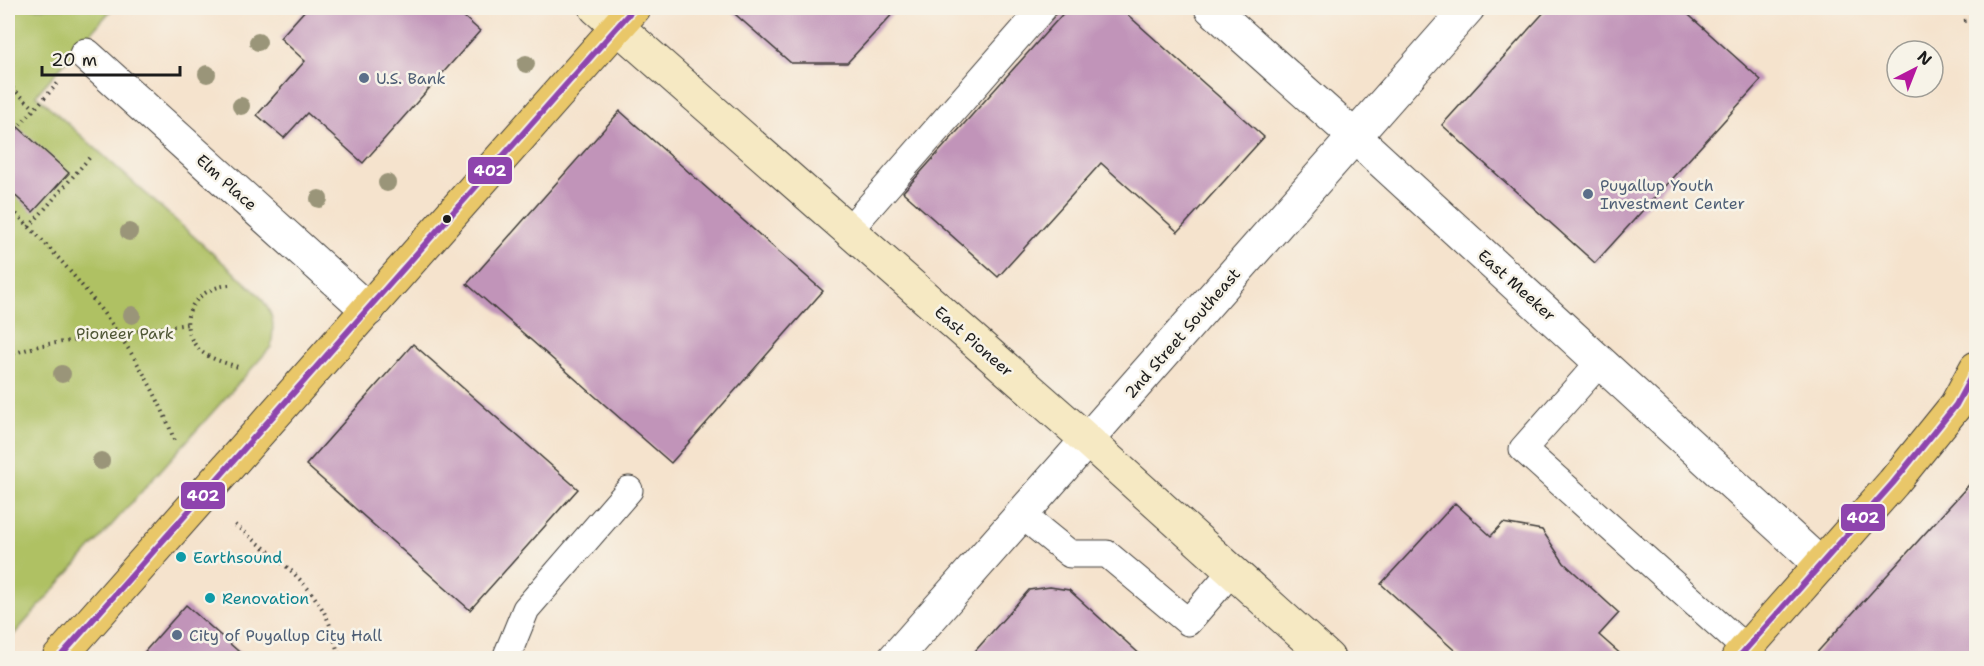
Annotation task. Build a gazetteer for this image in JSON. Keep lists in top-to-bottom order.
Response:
{
  "streets": {
    "main road": ["East Pioneer"],
    "street": ["Elm Place", "East Meeker", "2nd Street Southeast"]
  },
  "crossings": [
    ["East Meeker", "2nd Street Southeast"],
    ["2nd Street Southeast", "East Pioneer"]
  ],
  "parks": ["Pioneer Park"],
  "places": [
    "U.S. Bank",
    "Puyallup Youth Investment Center",
    "Earthsound",
    "Renovation",
    "City of Puyallup City Hall"
  ],
  "lines": ["transit line 402"],
  "scale_bar": "20 m",
  "north": "top right"
}
